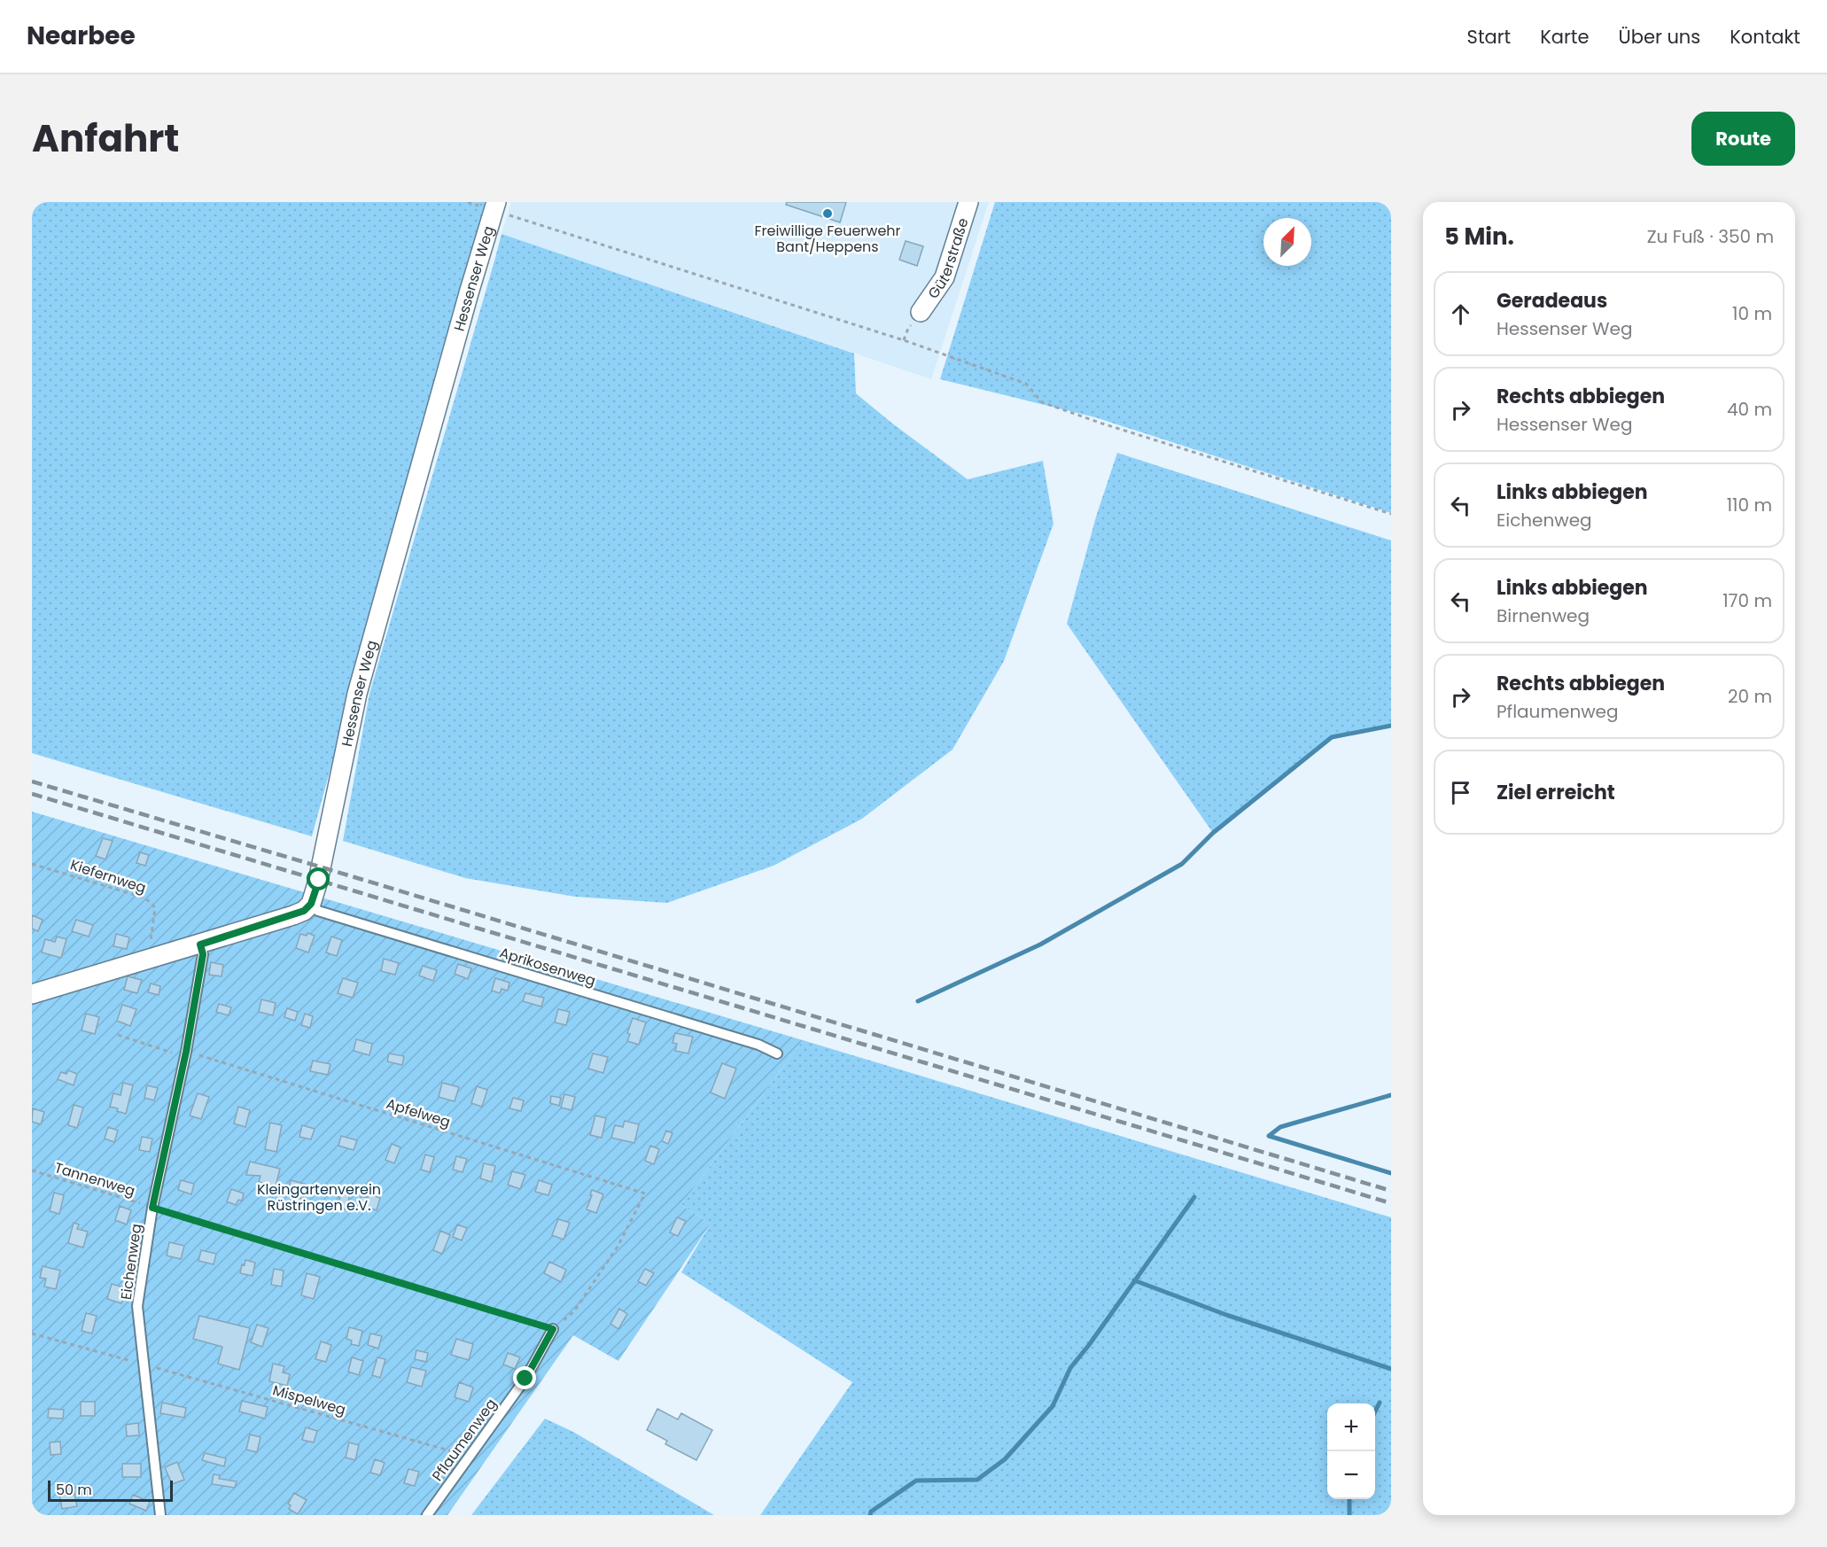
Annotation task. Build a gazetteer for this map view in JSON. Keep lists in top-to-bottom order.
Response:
{
  "streets": {
    "street": ["Güterstraße", "Hessenser Weg"],
    "lane": ["Aprikosenweg", "Eichenweg", "Pflaumenweg"],
    "path": [
      "Kiefernweg",
      "Apfelweg",
      "Tannenweg",
      "Mispelweg"
    ]
  },
  "crossings": [
    ["Hessenser Weg", "Aprikosenweg"],
    ["Apfelweg", "Tannenweg"],
    ["Apfelweg", "Eichenweg"],
    ["Apfelweg", "Pflaumenweg"],
    ["Tannenweg", "Eichenweg"],
    ["Tannenweg", "Pflaumenweg"],
    ["Eichenweg", "Mispelweg"],
    ["Mispelweg", "Pflaumenweg"]
  ],
  "parks": ["Kleingartenverein Rüstringen e.V."],
  "places": ["Freiwillige Feuerwehr Bant/Heppens"],
  "scale_bar": "50 m",
  "north": "top right",
  "page": {
    "header": "Nearbee",
    "nav": [
      "Start",
      "Karte",
      "Über uns",
      "Kontakt"
    ],
    "title": "Anfahrt",
    "buttons": "Route",
    "heading": ["5 Min.", "Zu Fuß · 350 m"],
    "list": [
      ["Geradeaus", "Hessenser Weg", "10 m"],
      ["Rechts abbiegen", "Hessenser Weg", "40 m"],
      ["Links abbiegen", "Eichenweg", "110 m"],
      ["Links abbiegen", "Birnenweg", "170 m"],
      ["Rechts abbiegen", "Pflaumenweg", "20 m"],
      "Ziel erreicht"
    ],
    "map_buttons": ["+", "−"],
    "scale": "50 m"
  }
}
